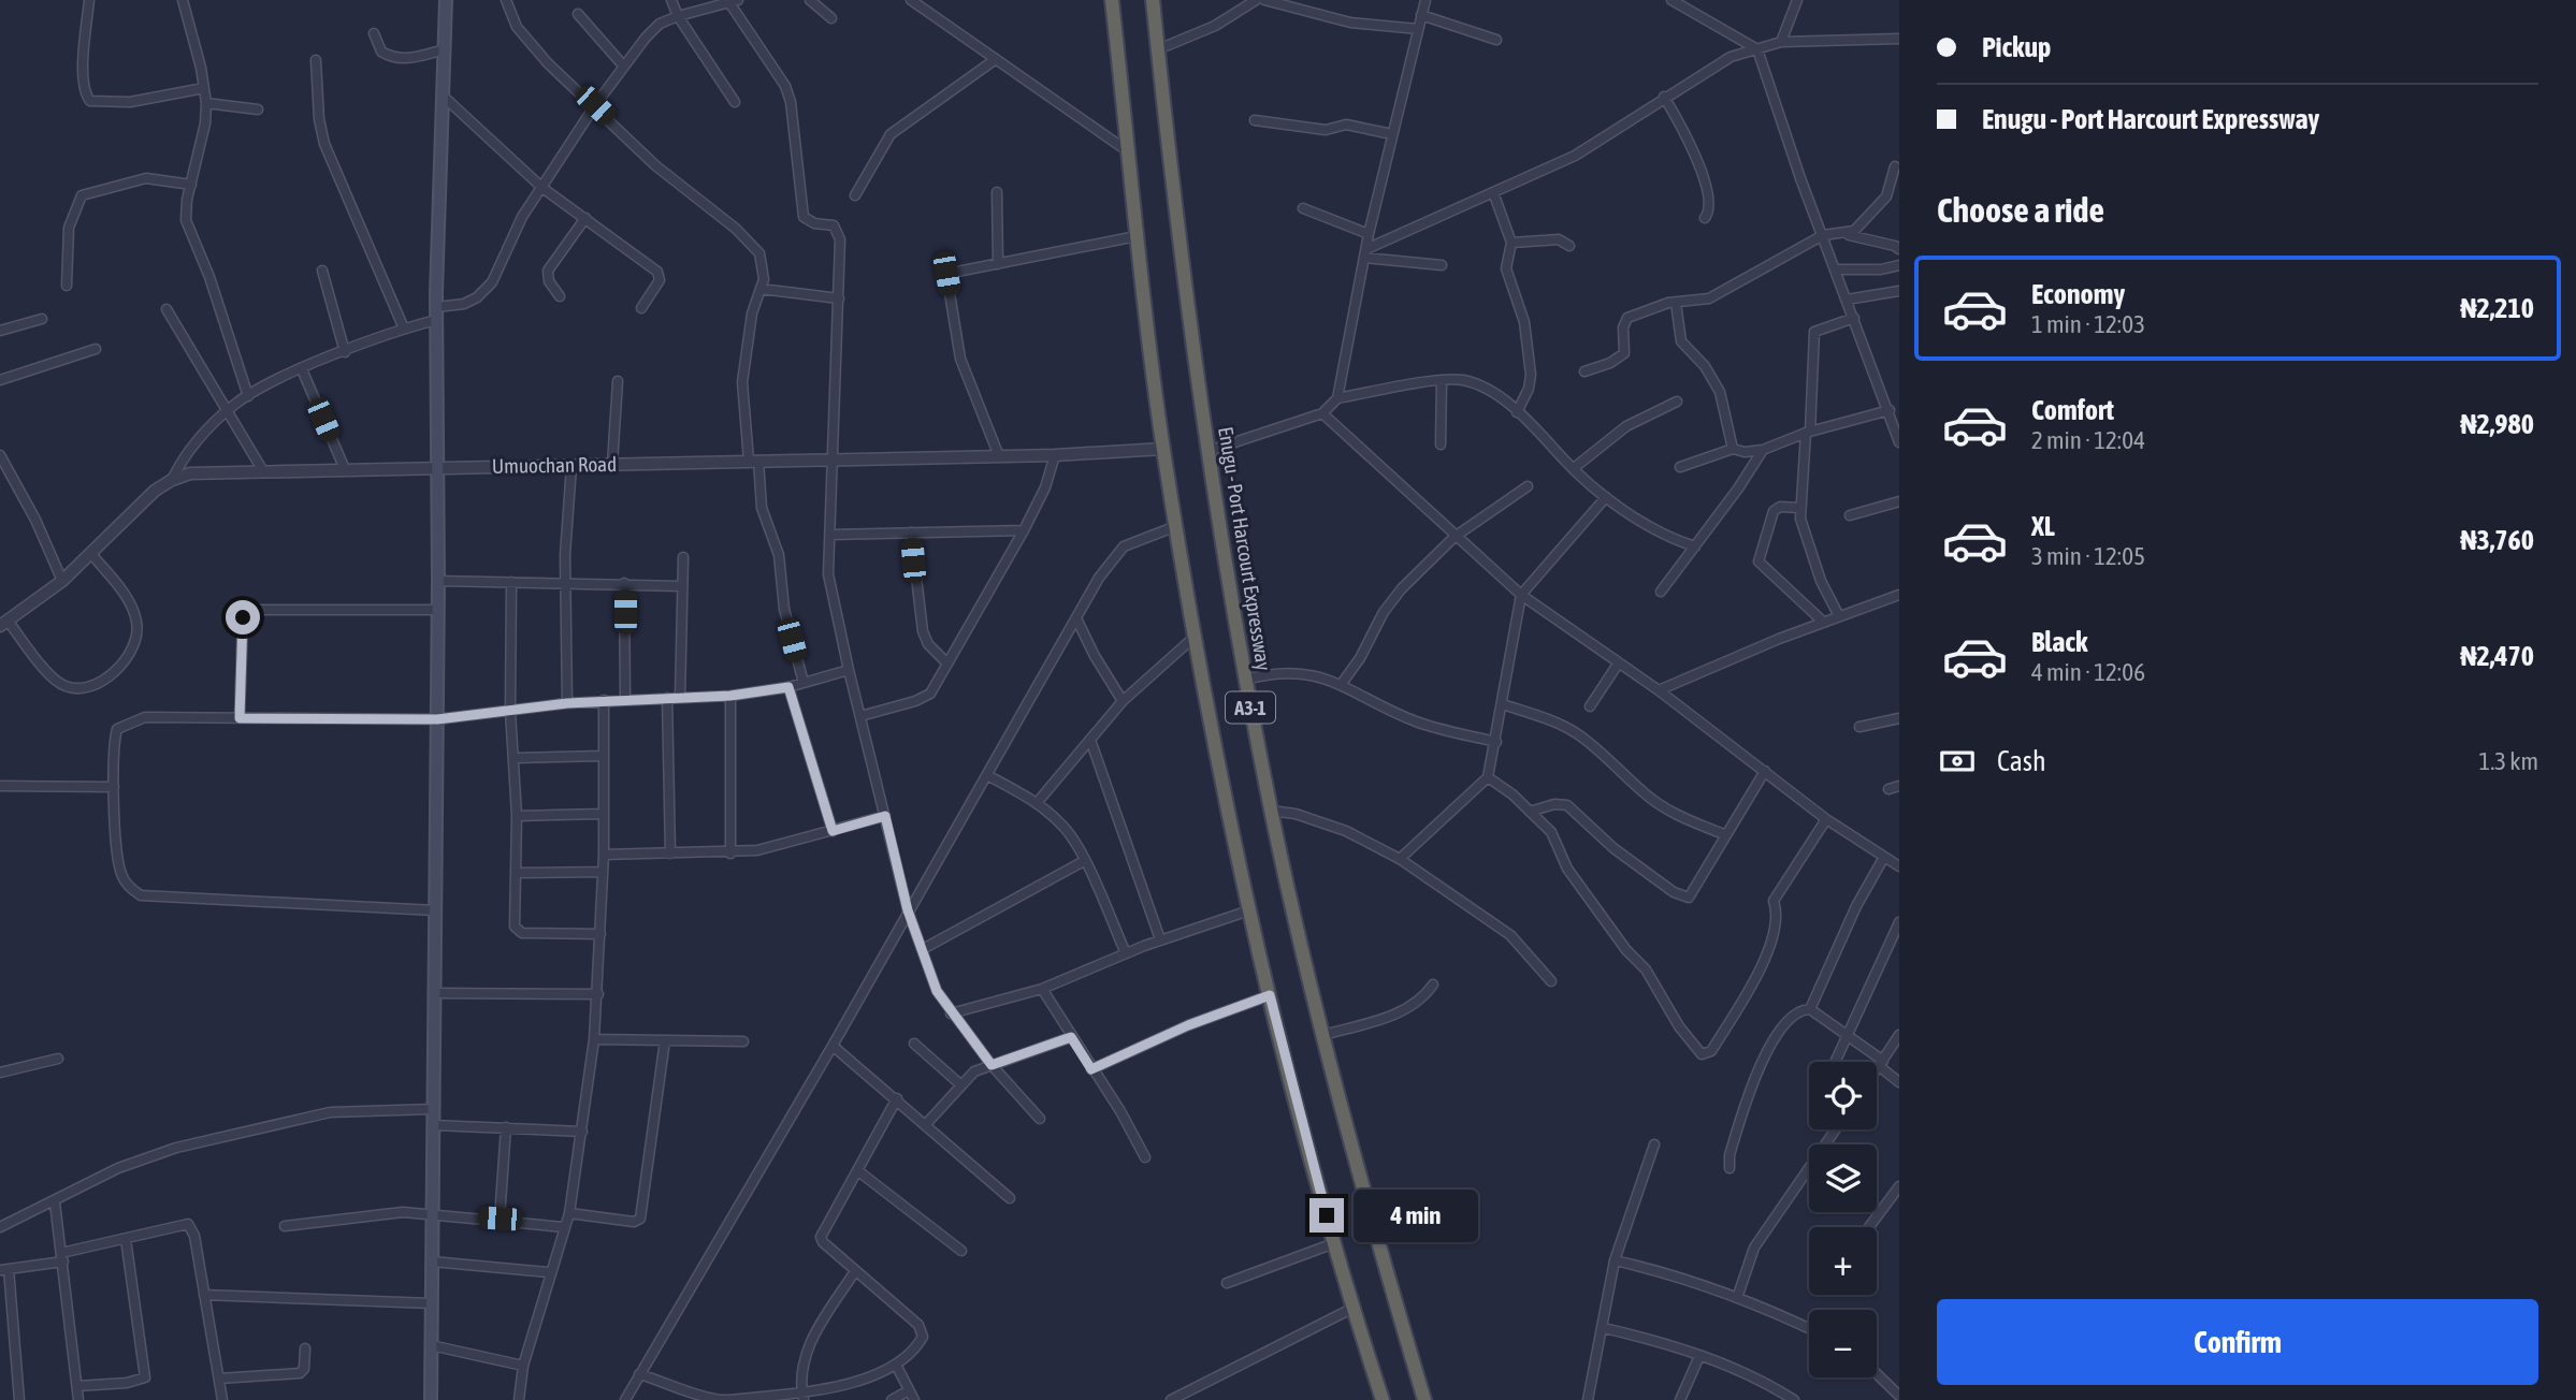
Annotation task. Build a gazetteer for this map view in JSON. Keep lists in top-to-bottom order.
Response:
{
  "streets": {
    "highway": ["Enugu - Port Harcourt Expressway", "A3-1"],
    "street": ["Umuochan Road"]
  },
  "crossings": [
    ["Umuochan Road", "A3-1"]
  ],
  "page": {
    "banner": ["Pickup", "Enugu - Port Harcourt Expressway"],
    "heading": "Choose a ride",
    "list": [
      {
        "name": "Economy",
        "note": "1 min · 12:03",
        "value": "₦2,210"
      },
      {
        "name": "Comfort",
        "note": "2 min · 12:04",
        "value": "₦2,980"
      },
      {
        "name": "XL",
        "note": "3 min · 12:05",
        "value": "₦3,760"
      },
      {
        "name": "Black",
        "note": "4 min · 12:06",
        "value": "₦2,470"
      }
    ],
    "pay": ["Cash", "1.3 km"],
    "map_buttons": ["+", "−"],
    "bubble": "4 min",
    "buttons": "Confirm"
  }
}
